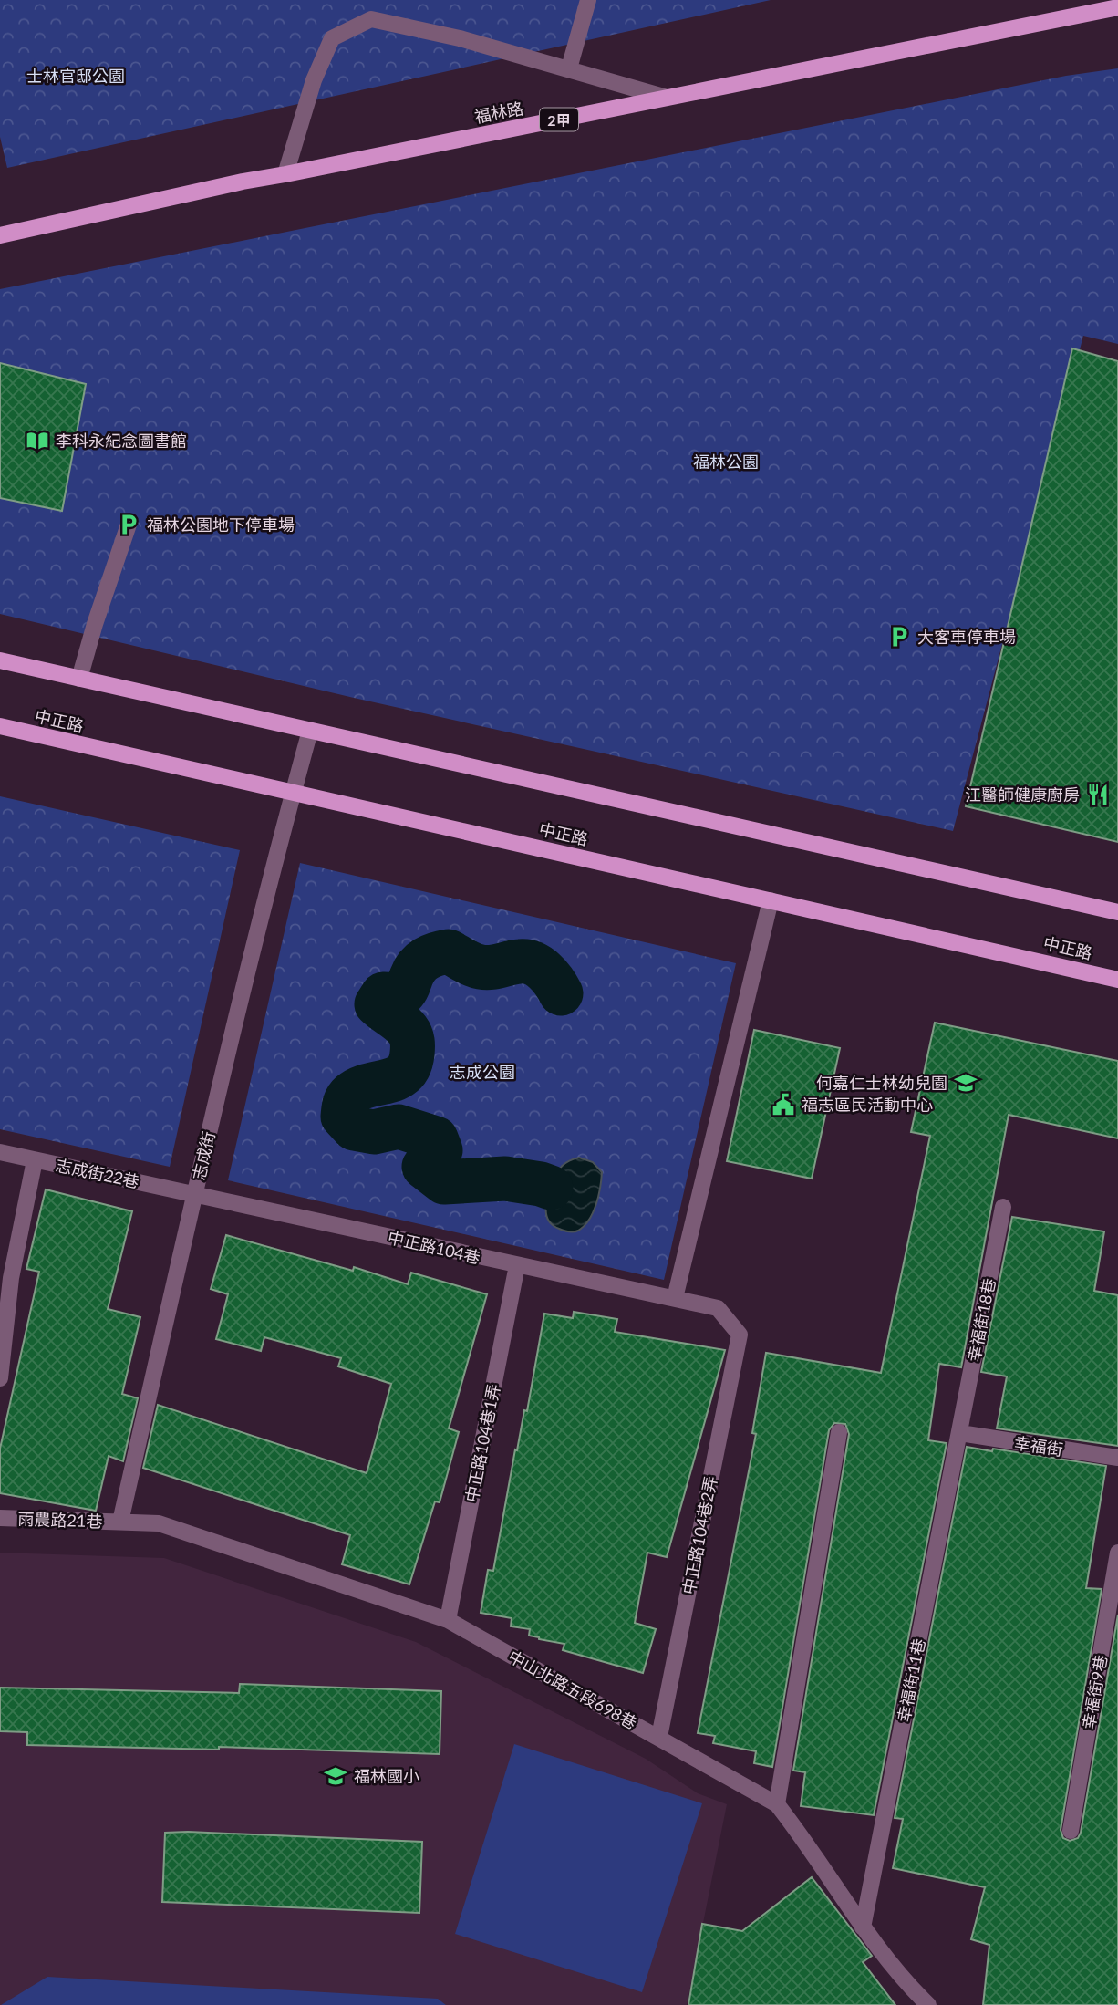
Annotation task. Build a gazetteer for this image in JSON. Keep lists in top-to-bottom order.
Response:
{
  "streets": {
    "main road": ["福林路", "2甲", "中正路"],
    "street": [
      "志成街",
      "志成街22巷",
      "中正路104巷",
      "幸福街18巷",
      "中正路104巷1弄",
      "幸福街",
      "雨農路21巷",
      "中正路104巷2弄",
      "幸福街11巷",
      "中山北路五段698巷",
      "幸福街9巷"
    ]
  },
  "crossings": [
    ["中正路", "志成街"],
    ["志成街", "志成街22巷"],
    ["志成街", "中正路104巷"],
    ["志成街", "雨農路21巷"],
    ["志成街", "中山北路五段698巷"],
    ["志成街22巷", "中正路104巷"],
    ["中正路104巷", "中正路104巷1弄"],
    ["中正路104巷", "中正路104巷2弄"],
    ["幸福街18巷", "幸福街"],
    ["幸福街18巷", "幸福街11巷"],
    ["中正路104巷1弄", "中山北路五段698巷"],
    ["幸福街", "幸福街11巷"],
    ["雨農路21巷", "中山北路五段698巷"],
    ["中正路104巷2弄", "中山北路五段698巷"],
    ["幸福街11巷", "中山北路五段698巷"]
  ],
  "parks": ["士林官邸公園", "福林公園", "志成公園"],
  "places": {
    "library": ["李科永紀念圖書館"],
    "parking": ["福林公園地下停車場", "大客車停車場"],
    "restaurant": ["江醫師健康廚房"],
    "school or university": ["何嘉仁士林幼兒園", "福林國小"],
    "public building": ["福志區民活動中心"]
  }
}
